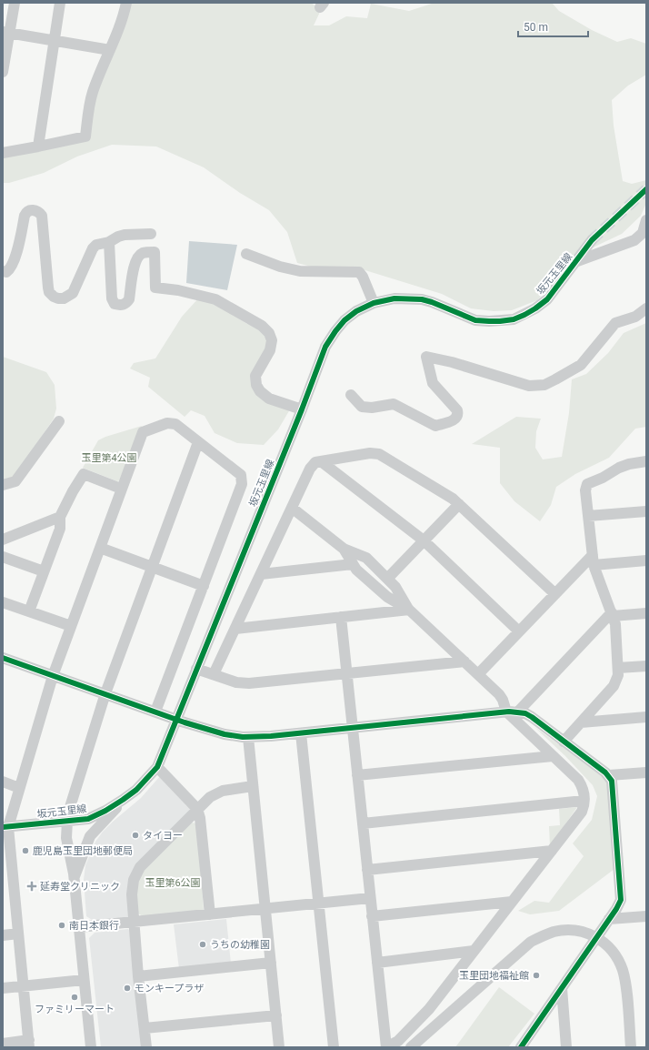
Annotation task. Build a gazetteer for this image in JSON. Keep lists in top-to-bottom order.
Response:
{
  "streets": {
    "street": ["坂元玉里線"]
  },
  "parks": ["玉里第4公園", "玉里第6公園"],
  "places": {
    "other": [
      "タイヨー",
      "鹿児島玉里団地郵便局",
      "南日本銀行",
      "うちの幼稚園",
      "玉里団地福祉館",
      "モンキープラザ",
      "ファミリーマート"
    ],
    "health": ["延寿堂クリニック"]
  },
  "scale_bar": "50 m"
}
